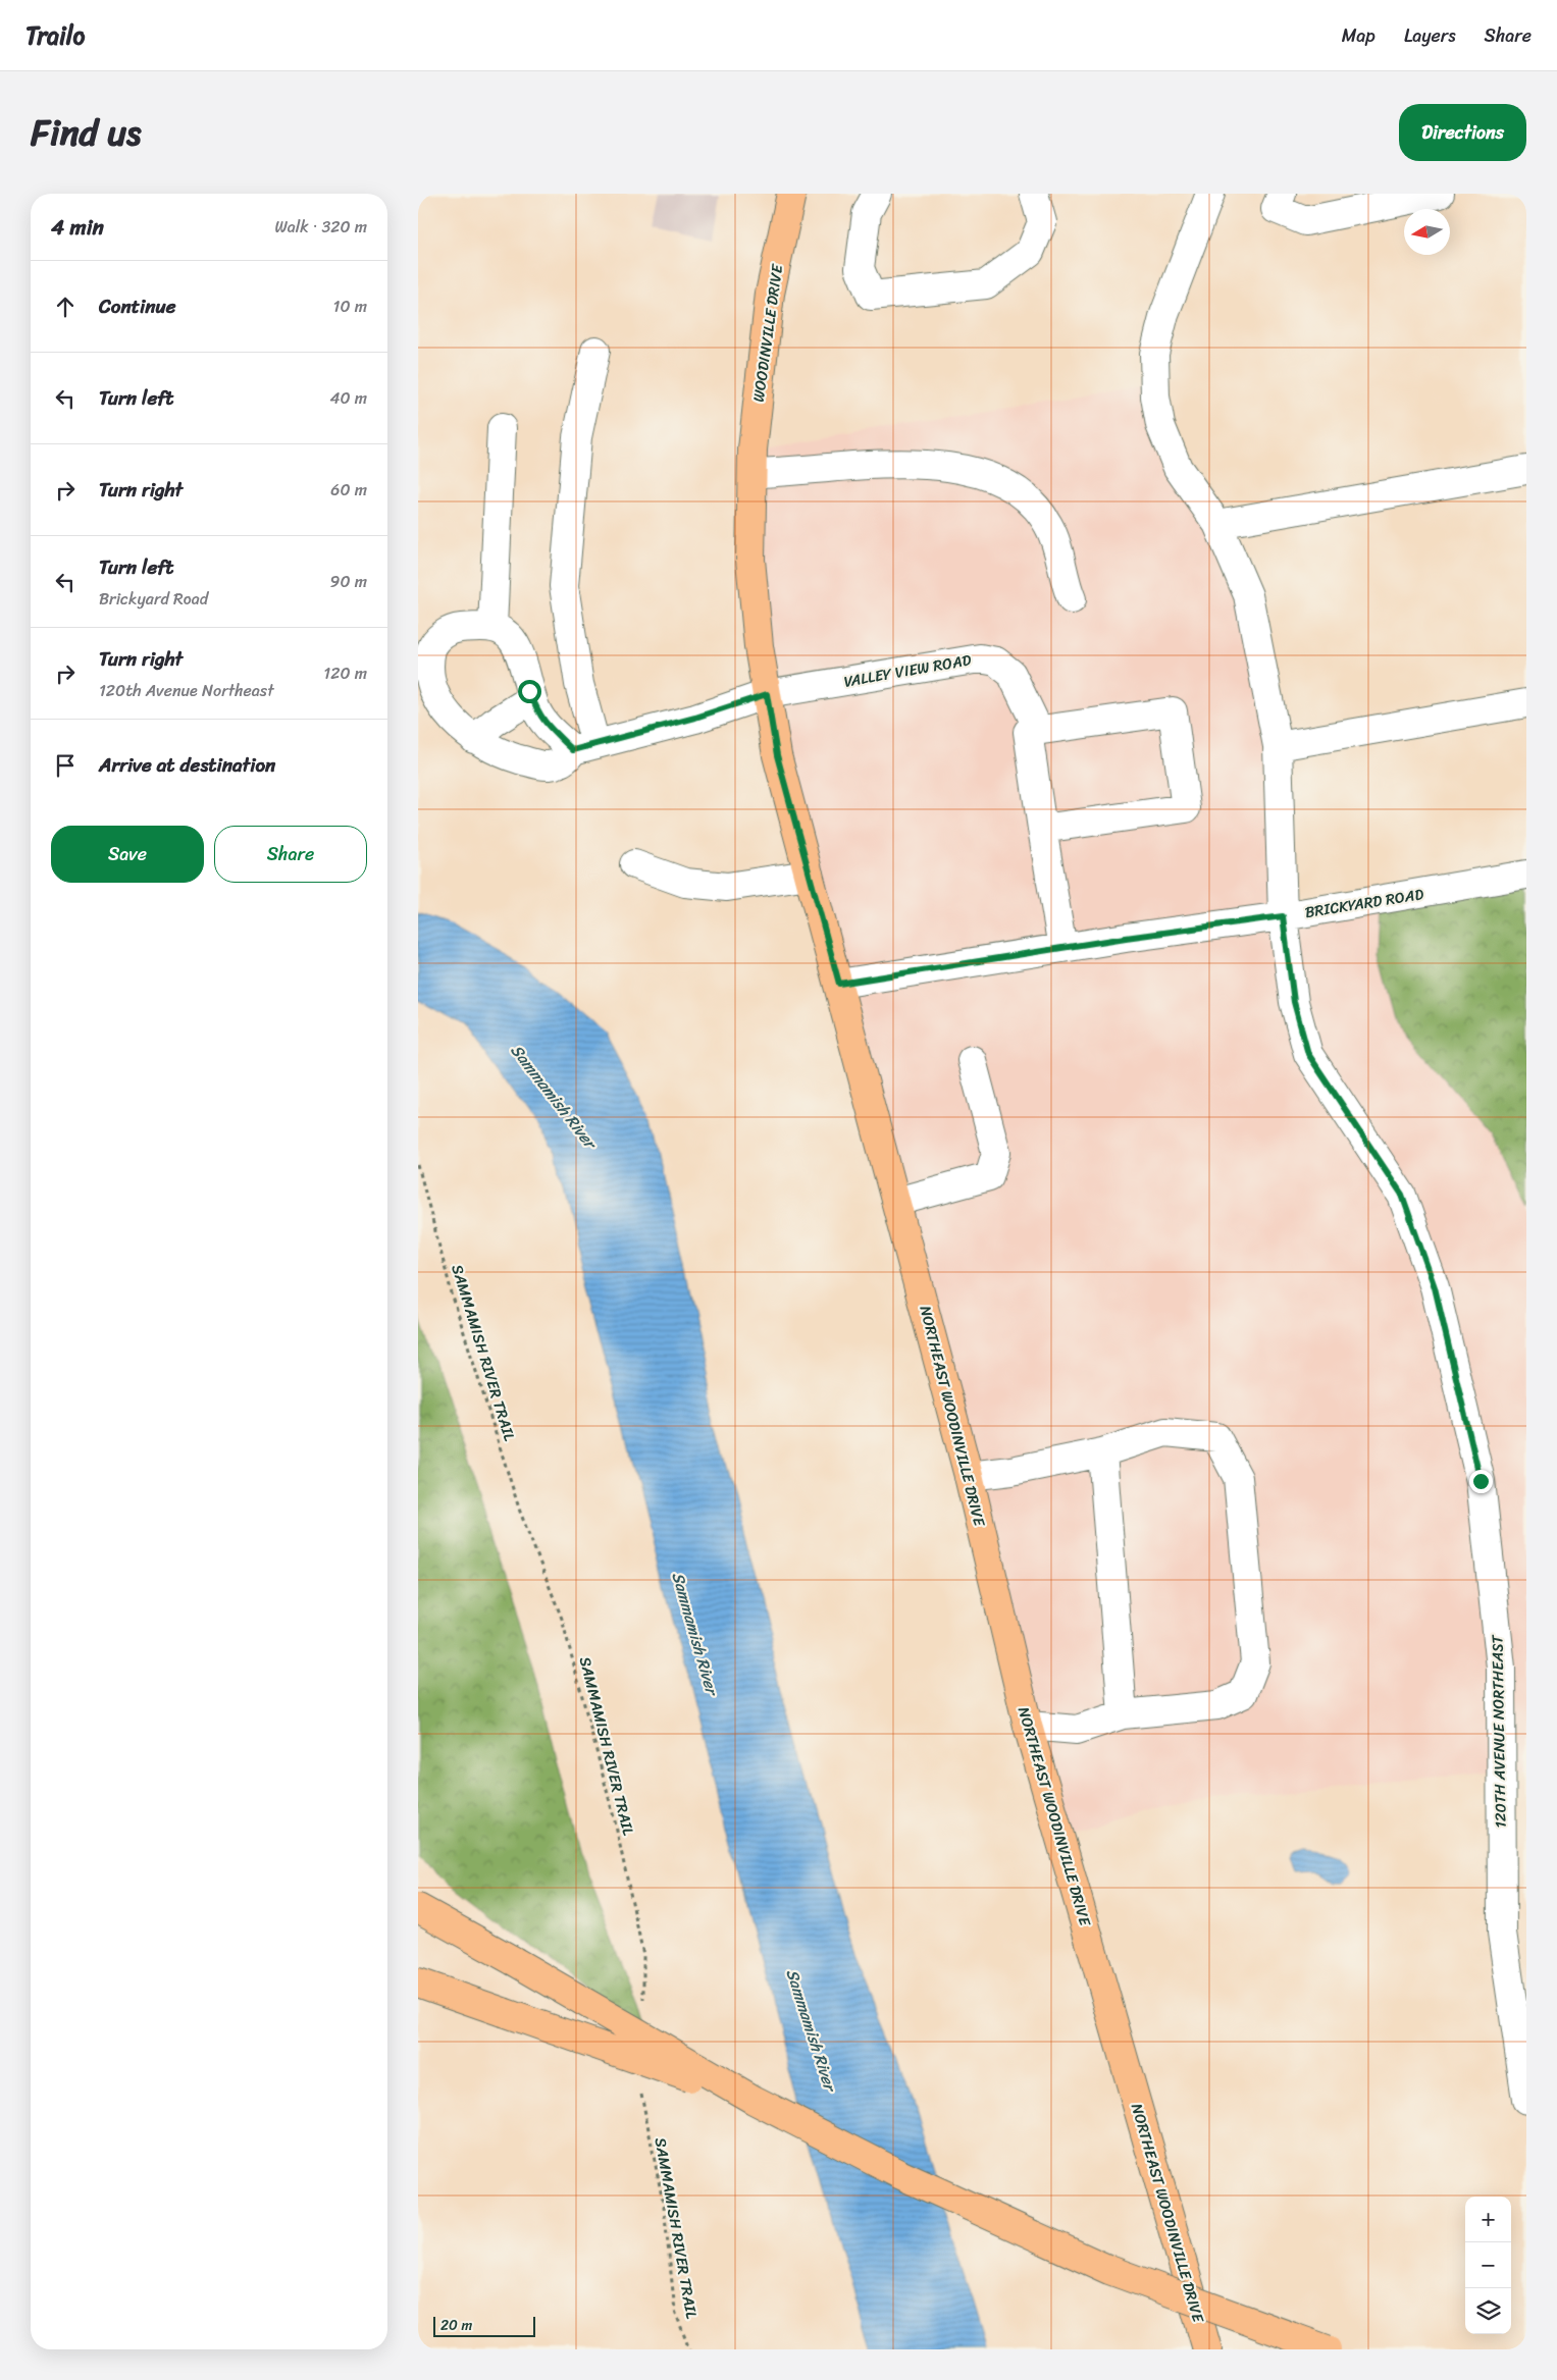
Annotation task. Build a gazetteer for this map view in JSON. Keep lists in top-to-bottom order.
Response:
{
  "streets": {
    "main road": ["WOODINVILLE DRIVE", "NORTHEAST WOODINVILLE DRIVE"],
    "street": ["VALLEY VIEW ROAD", "BRICKYARD ROAD", "120TH AVENUE NORTHEAST"],
    "path": ["SAMMAMISH RIVER TRAIL"]
  },
  "crossings": [
    ["WOODINVILLE DRIVE", "NORTHEAST WOODINVILLE DRIVE"],
    ["VALLEY VIEW ROAD", "NORTHEAST WOODINVILLE DRIVE"],
    ["BRICKYARD ROAD", "NORTHEAST WOODINVILLE DRIVE"],
    ["BRICKYARD ROAD", "120TH AVENUE NORTHEAST"]
  ],
  "water": ["Sammamish River"],
  "scale_bar": "20 m",
  "north": "left",
  "page": {
    "header": "Trailo",
    "nav": ["Map", "Layers", "Share"],
    "title": "Find us",
    "buttons": [
      "Directions",
      ["Save", "Share"]
    ],
    "heading": ["4 min", "Walk · 320 m"],
    "list": [
      ["Continue", "10 m"],
      ["Turn left", "40 m"],
      ["Turn right", "60 m"],
      ["Turn left", "Brickyard Road", "90 m"],
      ["Turn right", "120th Avenue Northeast", "120 m"],
      "Arrive at destination"
    ],
    "map_buttons": ["+", "−"],
    "scale": "20 m"
  }
}
